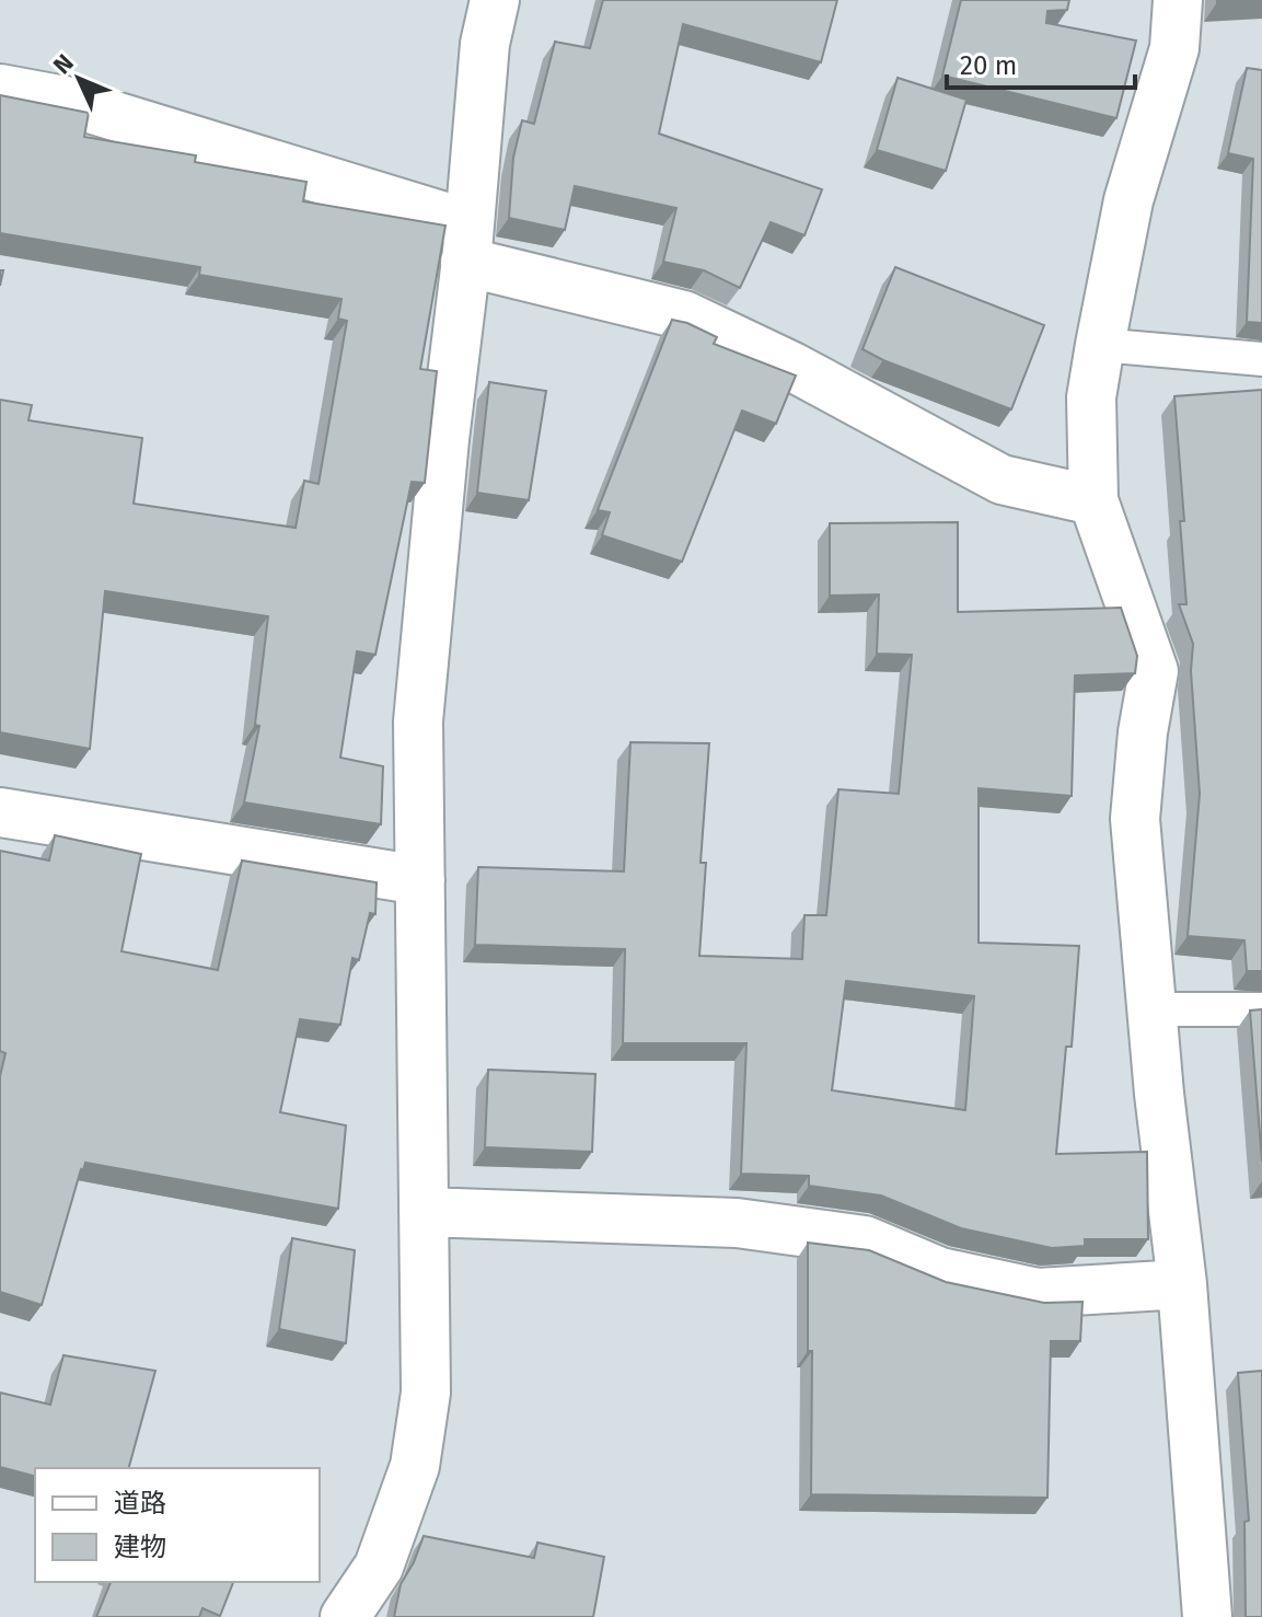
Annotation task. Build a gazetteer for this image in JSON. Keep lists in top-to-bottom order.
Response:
{
  "legend": ["道路", "建物"],
  "scale_bar": "20 m",
  "north": "top left"
}
